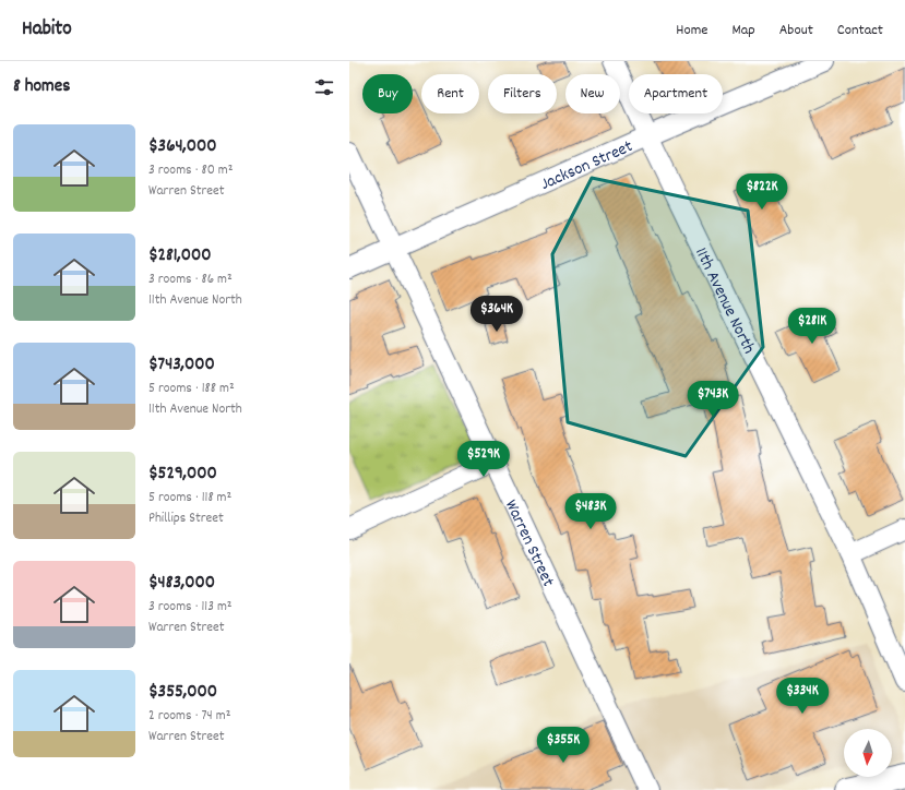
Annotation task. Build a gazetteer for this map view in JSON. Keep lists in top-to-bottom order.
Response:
{
  "streets": {
    "street": ["Jackson Street", "11th Avenue North", "Warren Street"]
  },
  "crossings": [
    ["Jackson Street", "11th Avenue North"],
    ["Jackson Street", "Warren Street"]
  ],
  "north": "bottom",
  "page": {
    "header": "Habito",
    "nav": [
      "Home",
      "Map",
      "About",
      "Contact"
    ],
    "heading": "8 homes",
    "chip": [
      "Buy",
      "Rent",
      "Filters",
      "New",
      "Apartment"
    ],
    "list": [
      {
        "name": "$364,000",
        "note": "3 rooms · 80 m² · Warren Street"
      },
      {
        "name": "$281,000",
        "note": "3 rooms · 86 m² · 11th Avenue North"
      },
      {
        "name": "$743,000",
        "note": "5 rooms · 188 m² · 11th Avenue North"
      },
      {
        "name": "$529,000",
        "note": "5 rooms · 118 m² · Phillips Street"
      },
      {
        "name": "$483,000",
        "note": "3 rooms · 113 m² · Warren Street"
      },
      {
        "name": "$355,000",
        "note": "2 rooms · 74 m² · Warren Street"
      }
    ],
    "price": [
      "$822K",
      "$364K",
      "$281K",
      "$743K",
      "$529K",
      "$483K",
      "$334K",
      "$355K"
    ]
  }
}
